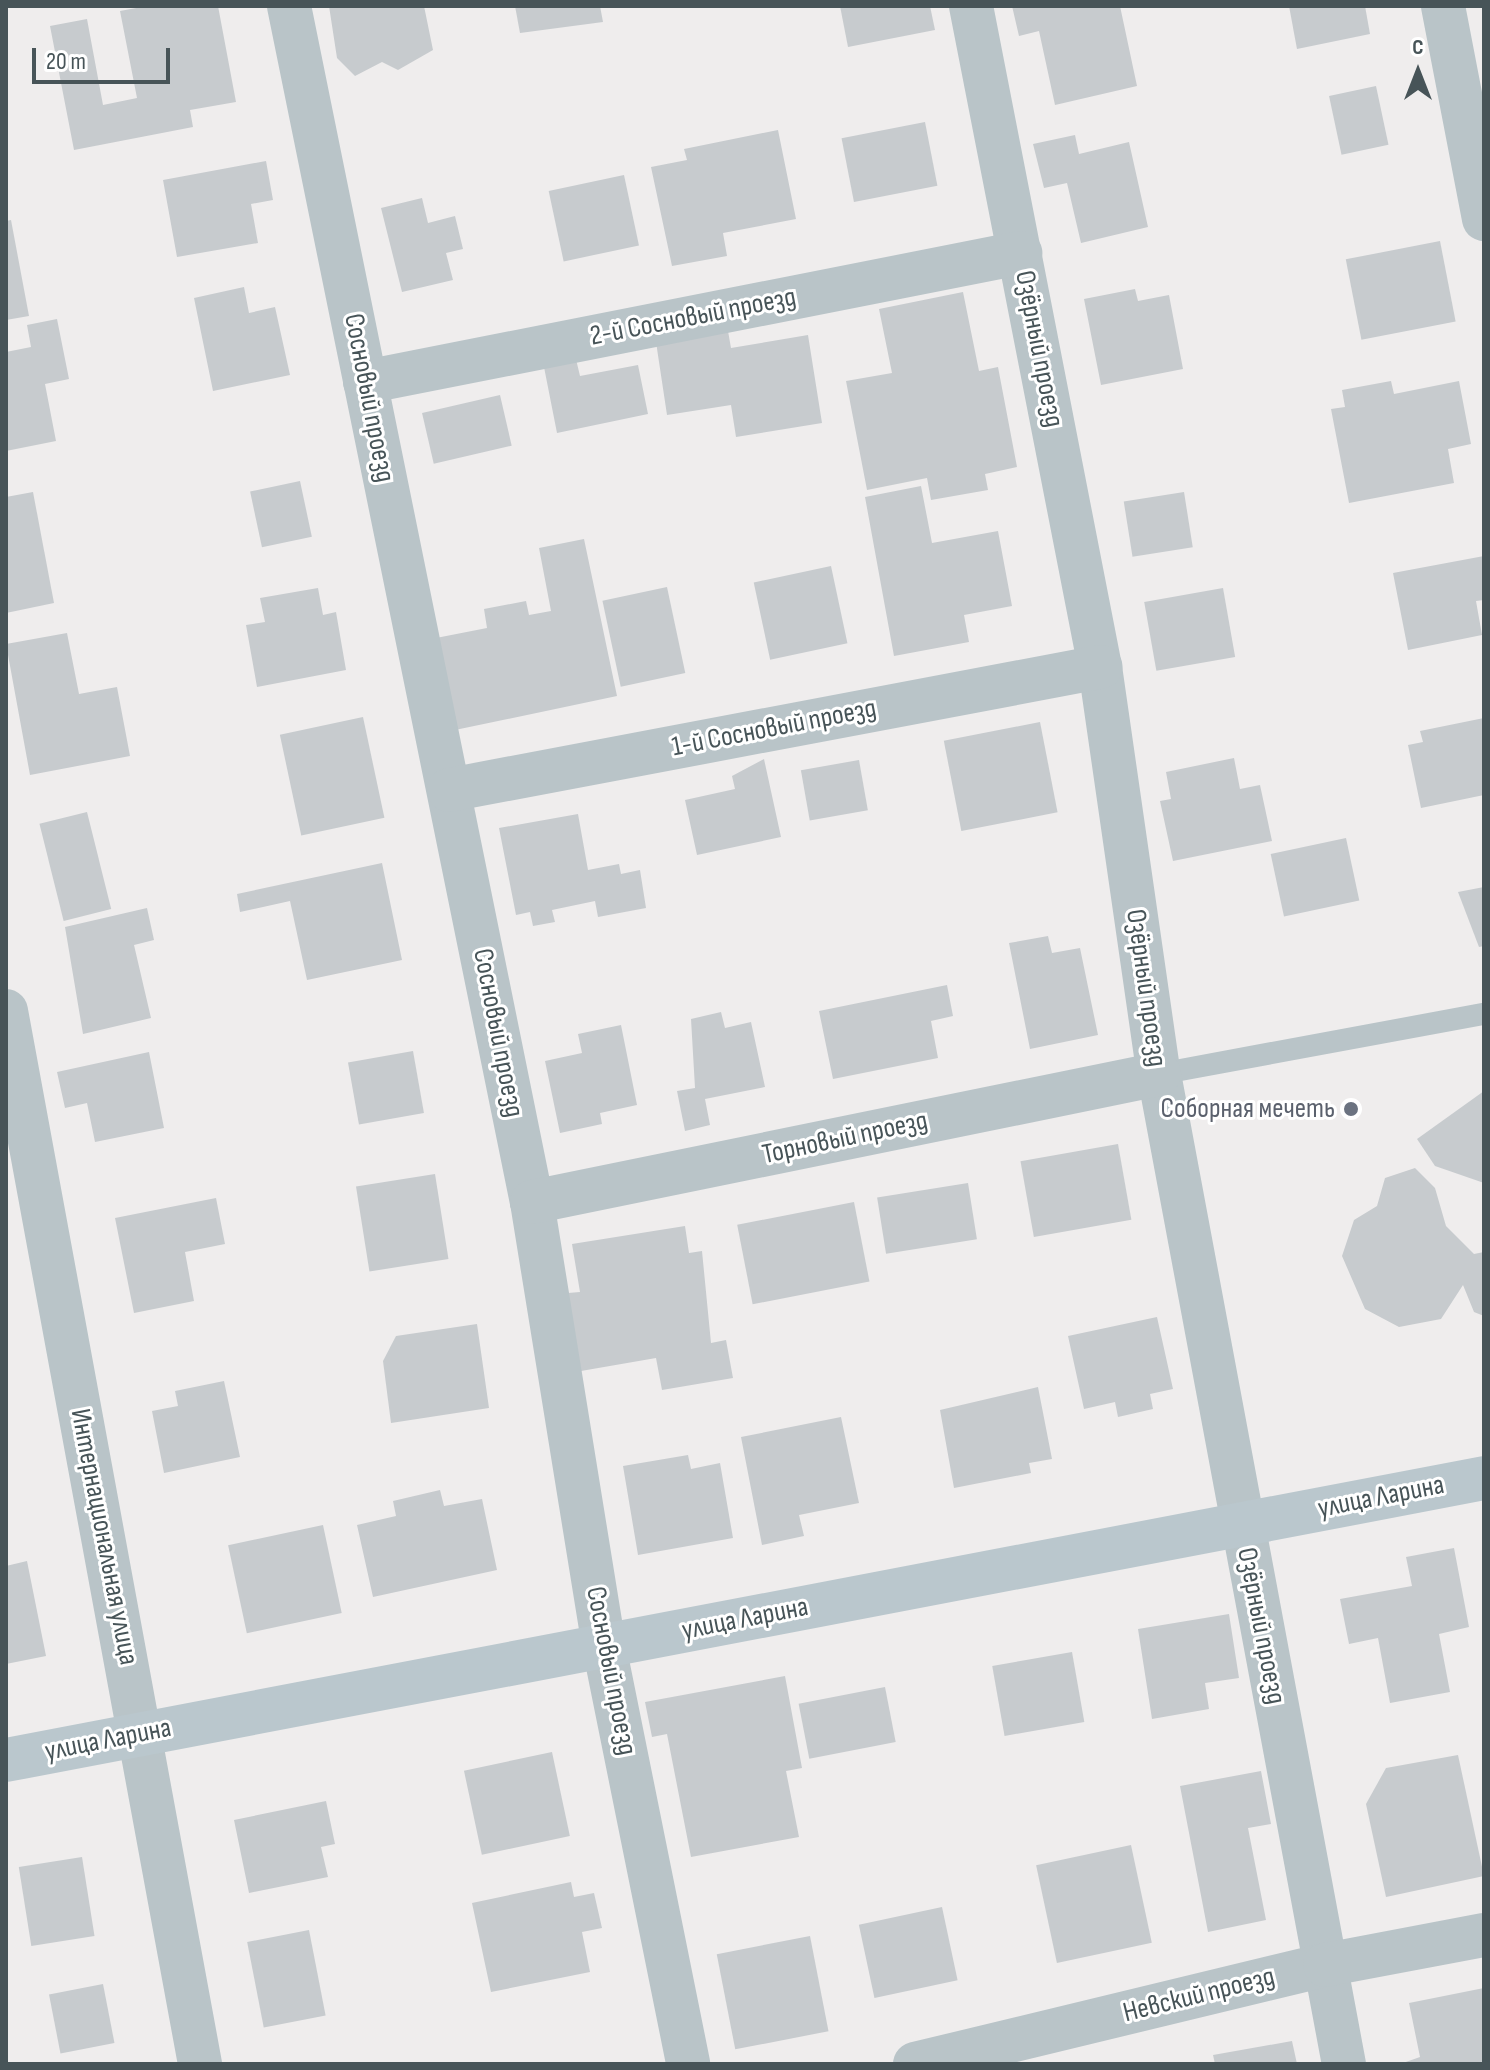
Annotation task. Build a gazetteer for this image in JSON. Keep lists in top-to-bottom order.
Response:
{
  "streets": {
    "street": [
      "2-й Сосновый проезд",
      "Озёрный проезд",
      "Сосновый проезд",
      "1-й Сосновый проезд",
      "Торновый проезд",
      "улица Ларина",
      "Интернациональная улица",
      "Невский проезд"
    ]
  },
  "crossings": [
    ["2-й Сосновый проезд", "Озёрный проезд"],
    ["2-й Сосновый проезд", "Сосновый проезд"],
    ["Озёрный проезд", "1-й Сосновый проезд"],
    ["Озёрный проезд", "Торновый проезд"],
    ["Озёрный проезд", "улица Ларина"],
    ["Озёрный проезд", "Невский проезд"],
    ["Сосновый проезд", "1-й Сосновый проезд"],
    ["Сосновый проезд", "Торновый проезд"],
    ["Сосновый проезд", "улица Ларина"],
    ["улица Ларина", "Интернациональная улица"]
  ],
  "places": ["Cоборная мечеть"],
  "scale_bar": "20 m",
  "north": "top"
}
